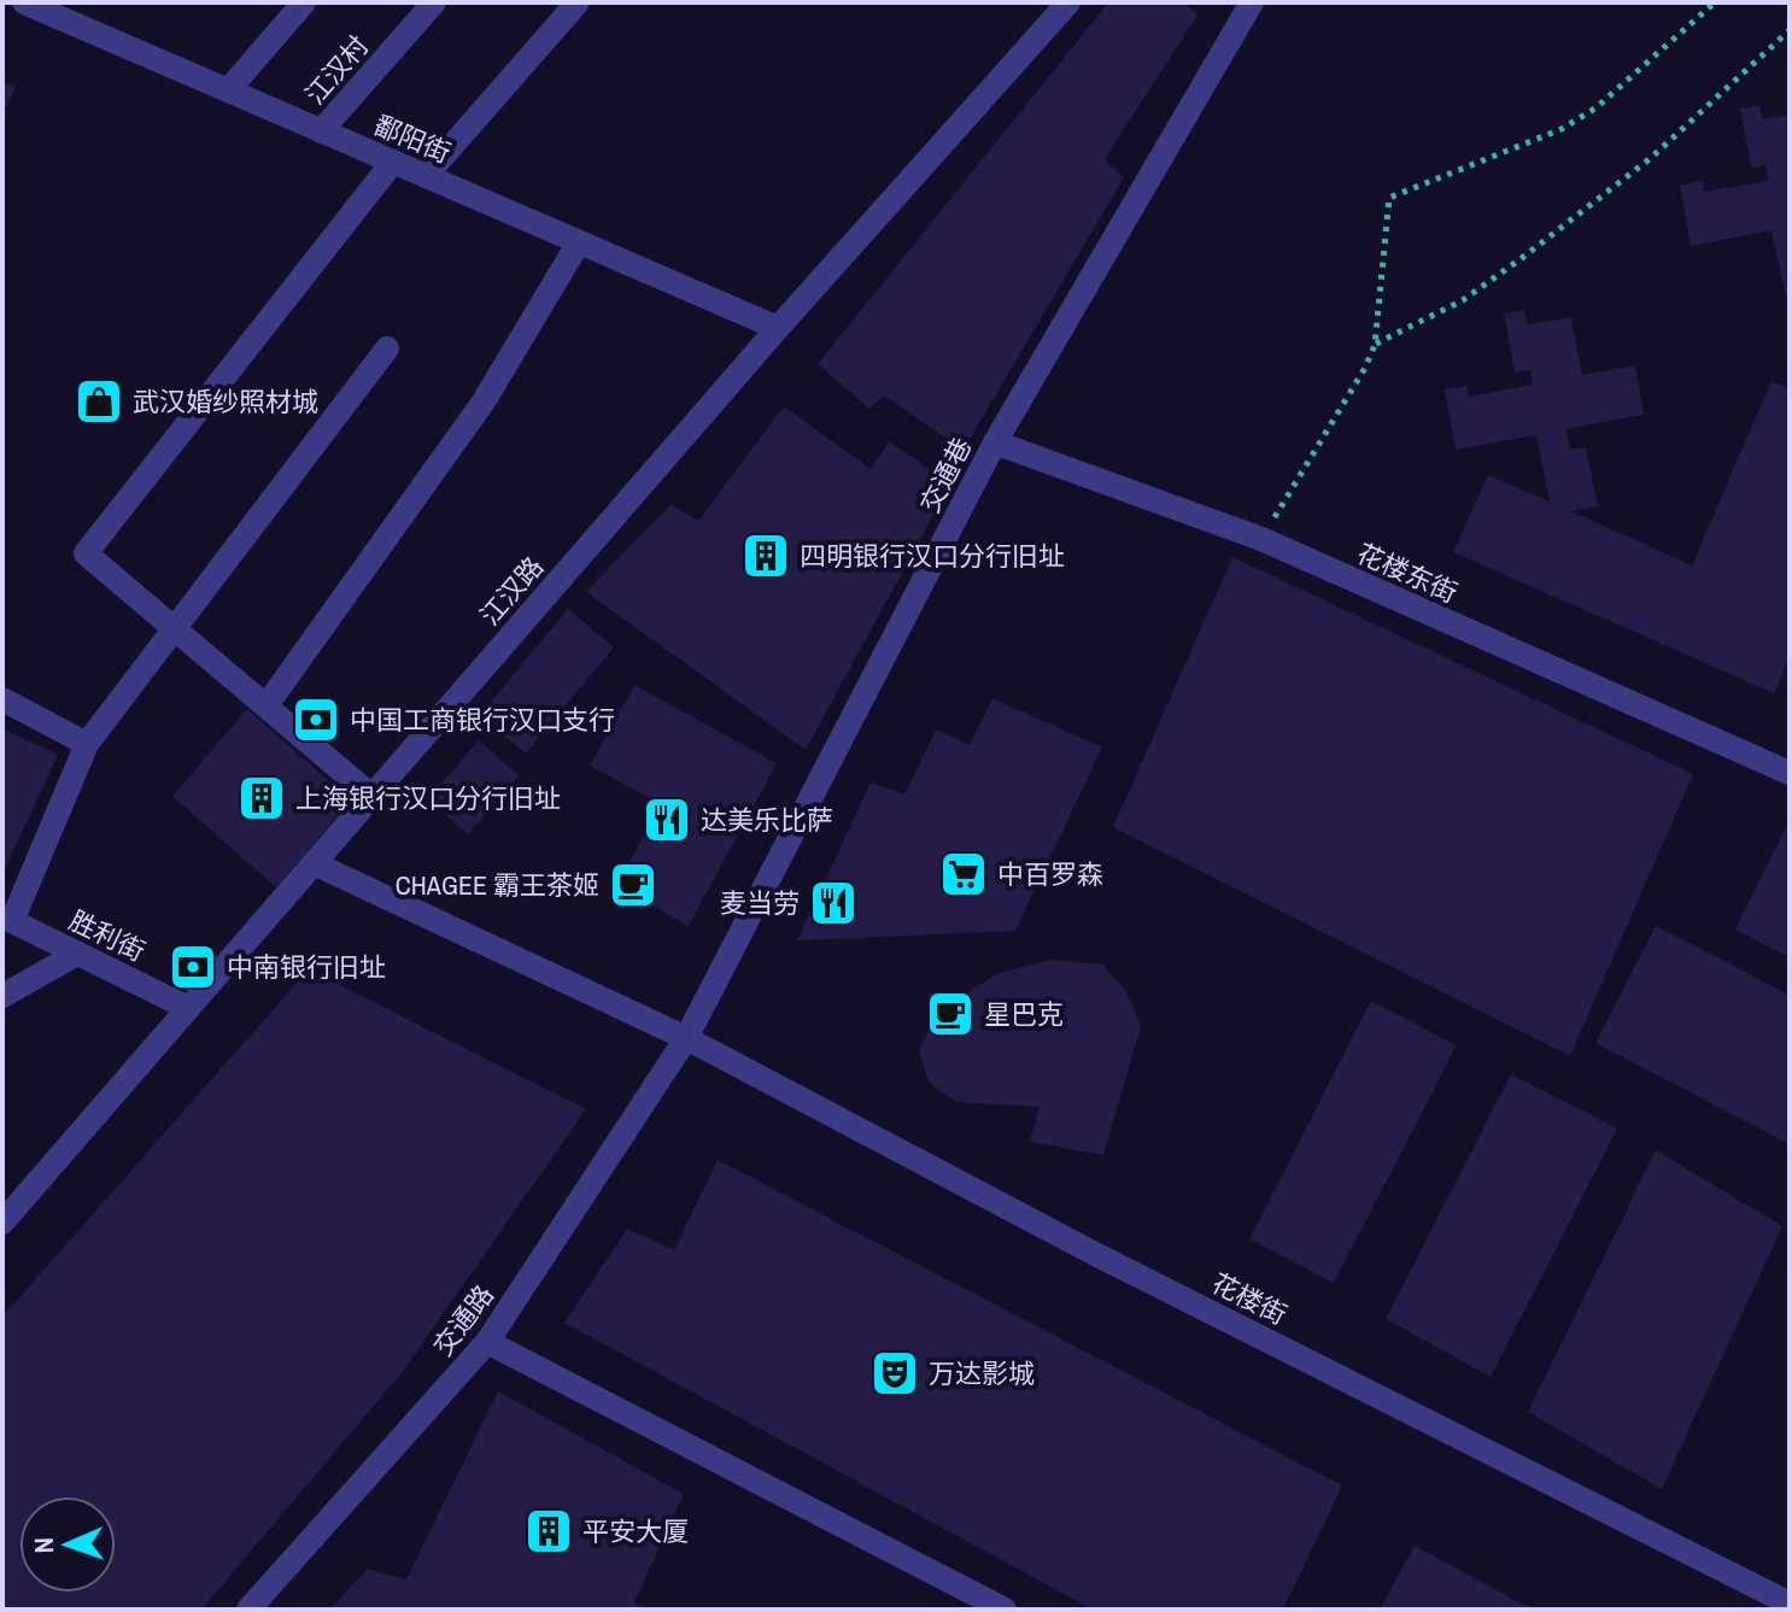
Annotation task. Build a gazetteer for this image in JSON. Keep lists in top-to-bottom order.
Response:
{
  "streets": {
    "street": [
      "江汉村",
      "鄱阳街",
      "交通巷",
      "花楼东街",
      "江汉路",
      "胜利街",
      "花楼街",
      "交通路"
    ]
  },
  "crossings": [
    ["江汉村", "鄱阳街"],
    ["鄱阳街", "江汉路"],
    ["交通巷", "花楼东街"],
    ["交通巷", "花楼街"],
    ["交通巷", "交通路"],
    ["江汉路", "胜利街"],
    ["江汉路", "花楼街"],
    ["花楼街", "交通路"]
  ],
  "places": {
    "shop": ["武汉婚纱照材城"],
    "building": ["四明银行汉口分行旧址", "上海银行汉口分行旧址", "平安大厦"],
    "bank": ["中国工商银行汉口支行", "中南银行旧址"],
    "restaurant": ["达美乐比萨", "麦当劳"],
    "supermarket": ["中百罗森"],
    "cafe": ["CHAGEE 霸王茶姬", "星巴克"],
    "theatre": ["万达影城"]
  },
  "north": "left"
}
